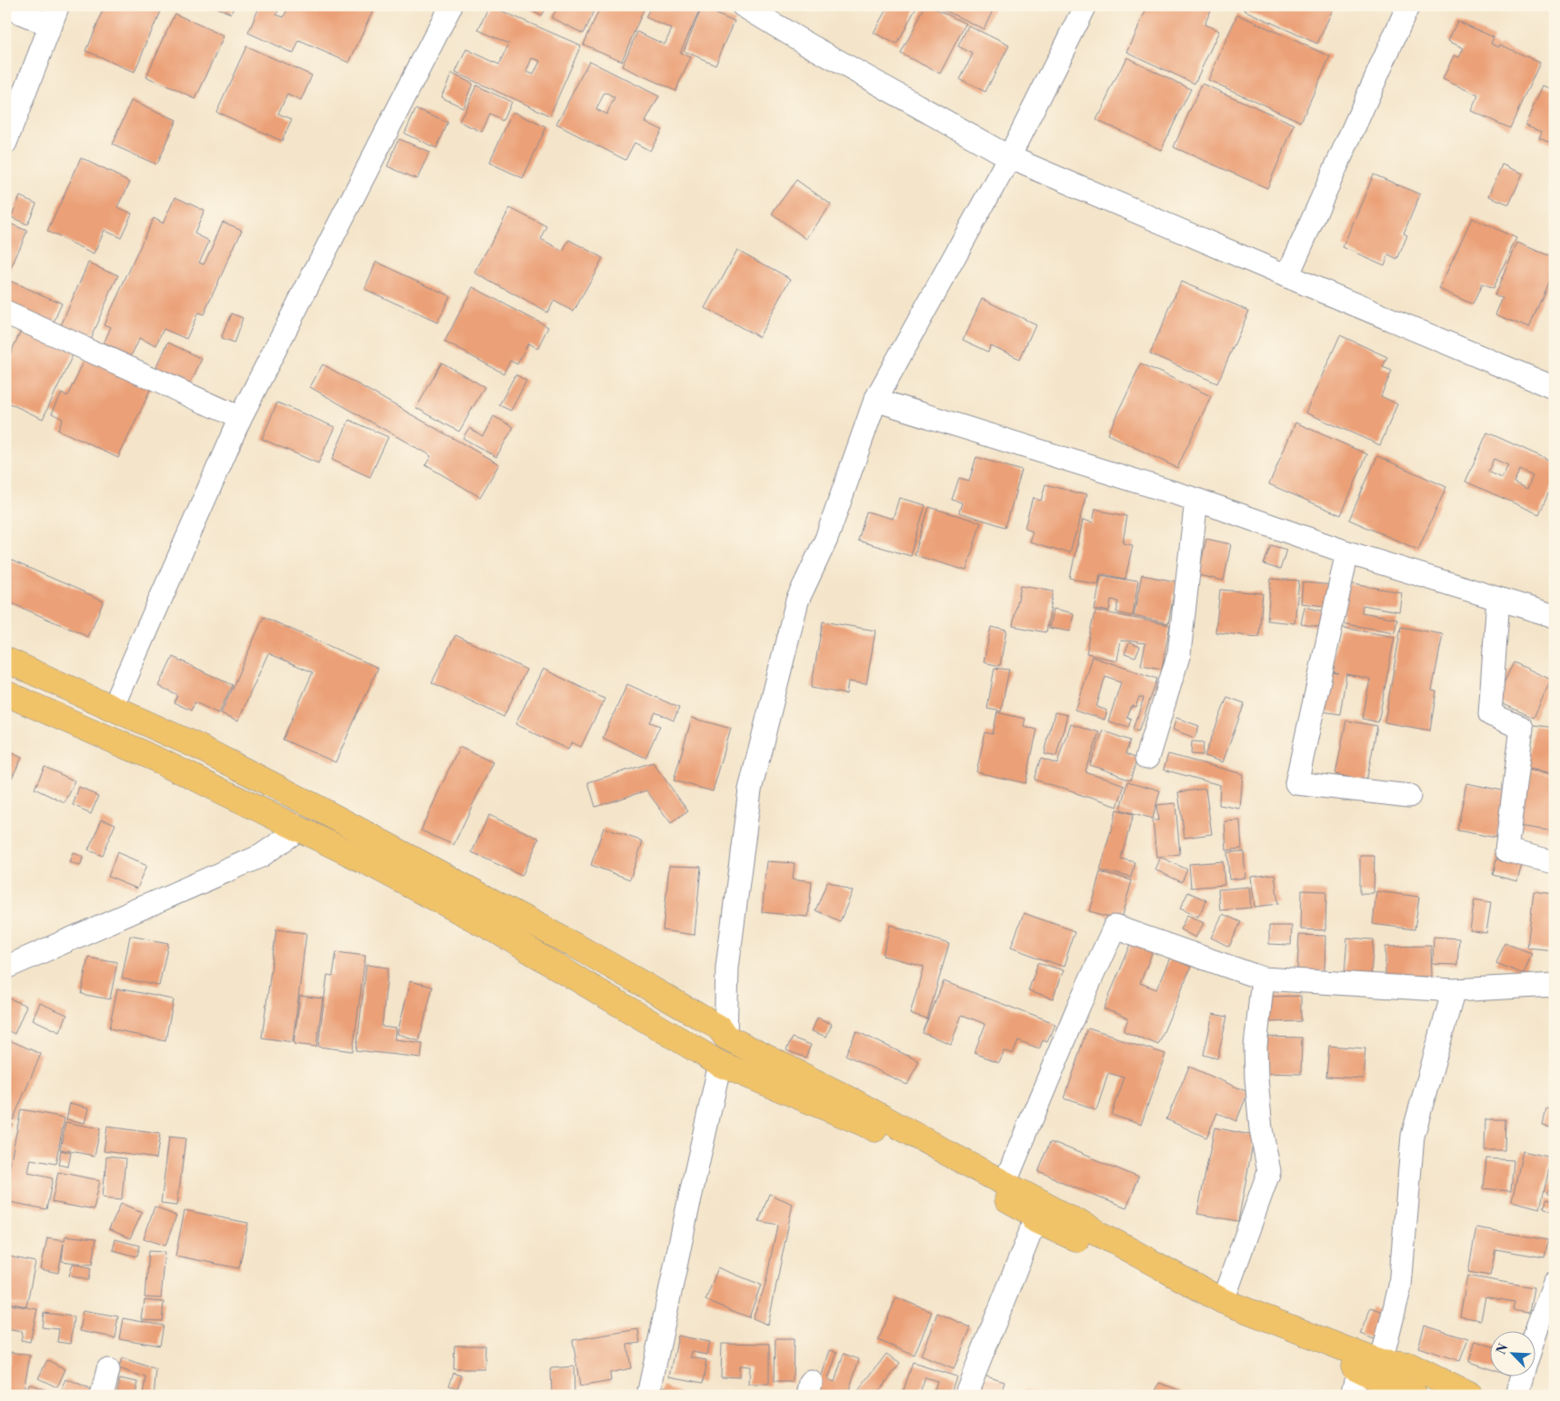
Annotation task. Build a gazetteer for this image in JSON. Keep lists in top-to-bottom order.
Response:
{
  "north": "top left"
}
